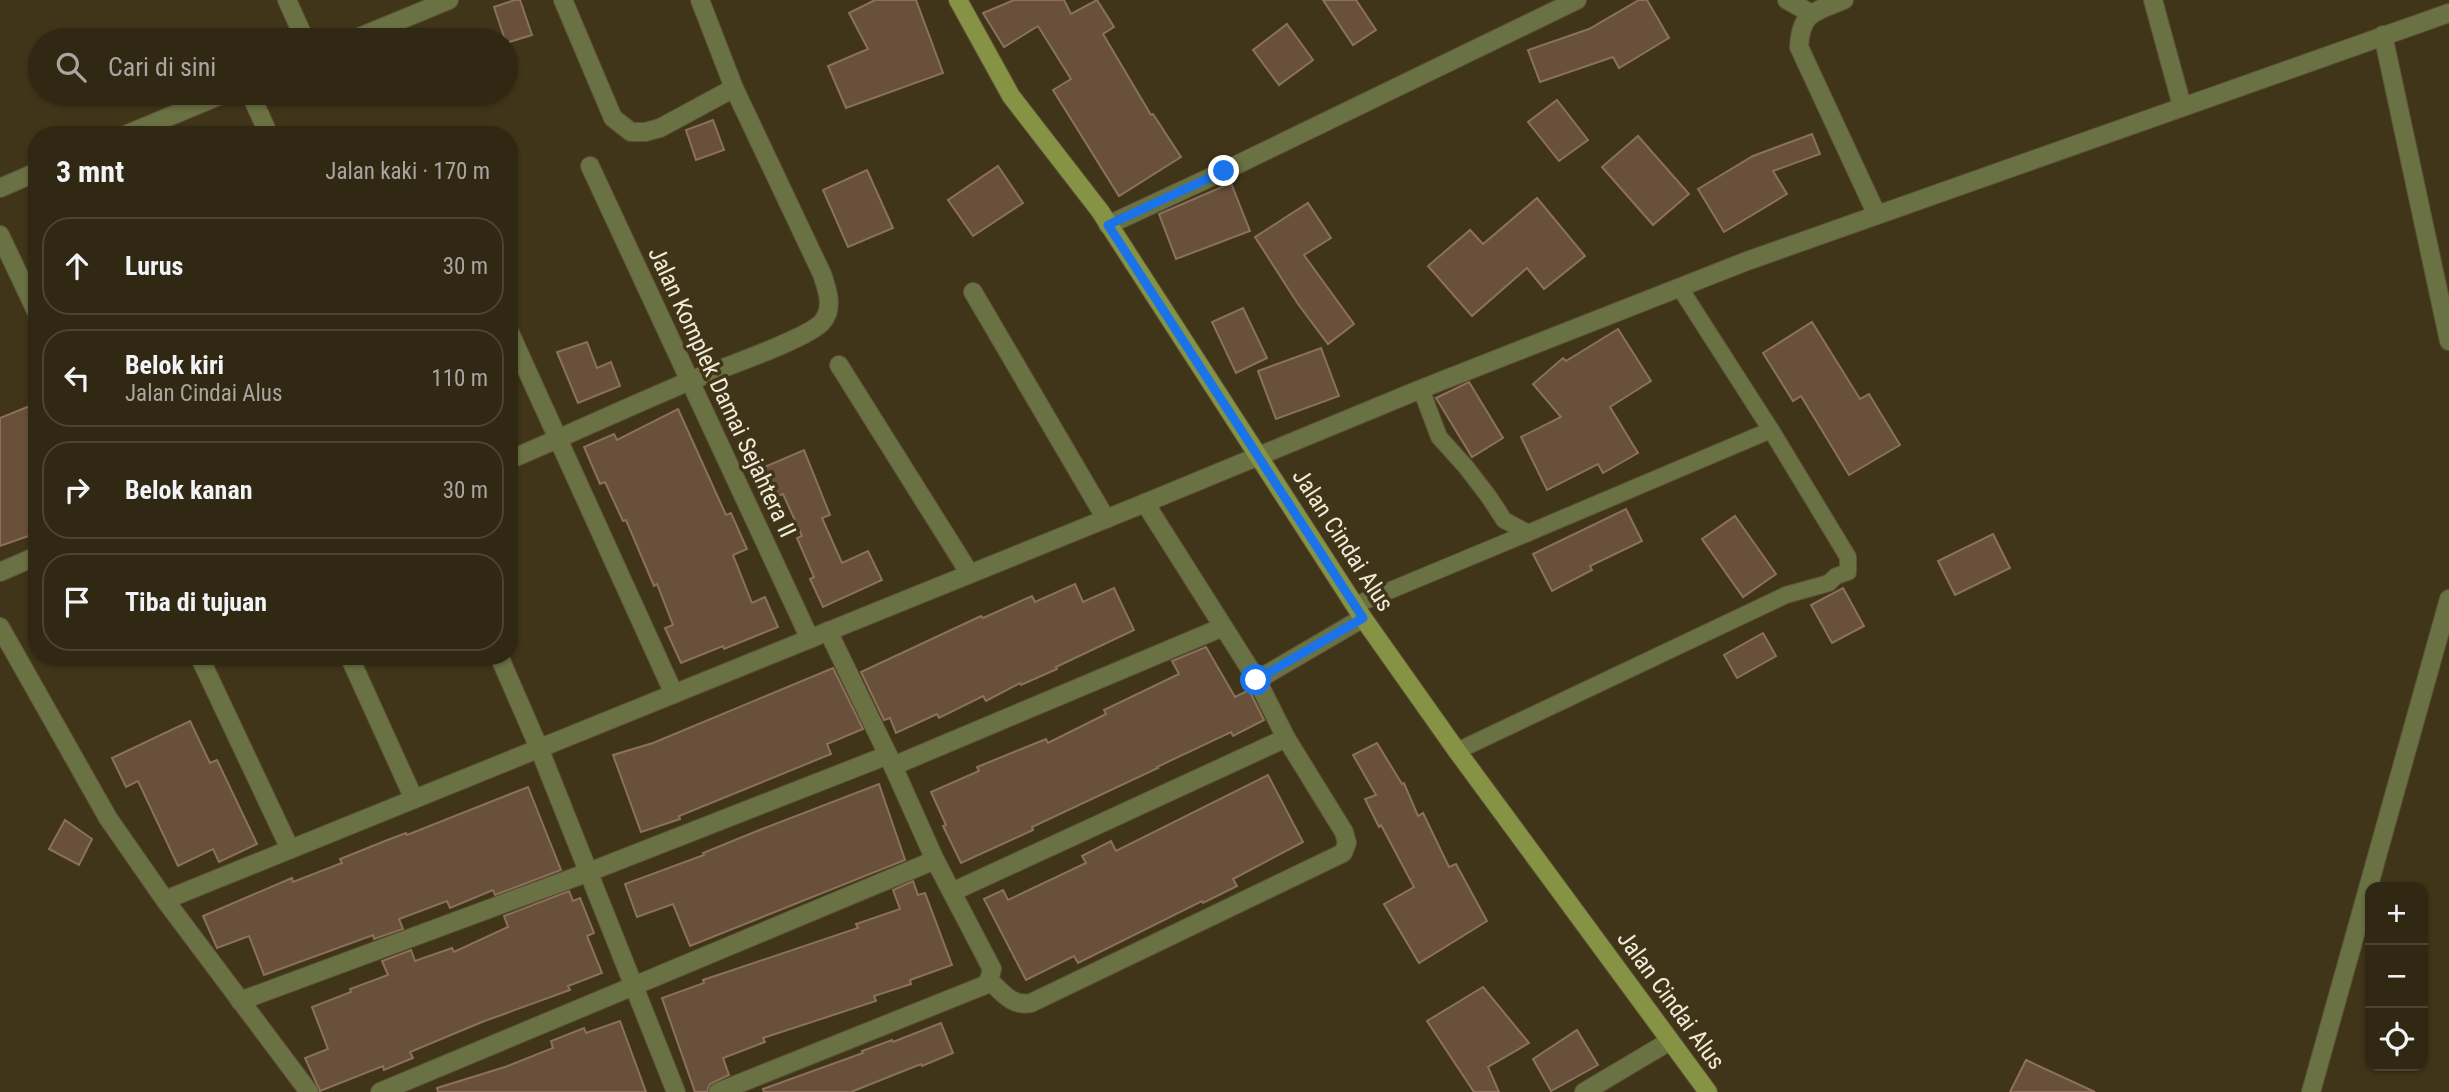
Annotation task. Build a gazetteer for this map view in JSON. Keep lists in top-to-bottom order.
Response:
{
  "streets": {
    "street": ["Jalan Komplek Damai Sejahtera II", "Jalan Cindai Alus"]
  },
  "page": {
    "search": "Cari di sini",
    "heading": ["3 mnt", "Jalan kaki · 170 m"],
    "list": [
      ["Lurus", "30 m"],
      ["Belok kiri", "Jalan Cindai Alus", "110 m"],
      ["Belok kanan", "30 m"],
      "Tiba di tujuan"
    ],
    "map_buttons": ["+", "−"]
  }
}
